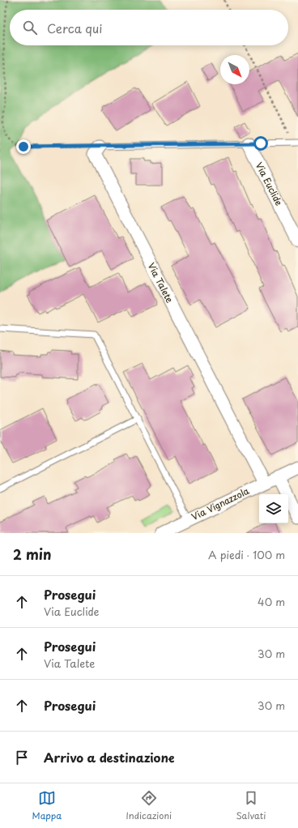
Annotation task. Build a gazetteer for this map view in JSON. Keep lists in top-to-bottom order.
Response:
{
  "streets": {
    "street": ["Via Euclide", "Via Talete", "Via Vignazzola"]
  },
  "crossings": [
    ["Via Talete", "Via Vignazzola"]
  ],
  "north": "bottom right",
  "page": {
    "search": "Cerca qui",
    "heading": ["2 min", "A piedi · 100 m"],
    "list": [
      ["Prosegui", "Via Euclide", "40 m"],
      ["Prosegui", "Via Talete", "30 m"],
      ["Prosegui", "30 m"],
      "Arrivo a destinazione"
    ],
    "nav": ["Mappa", "Indicazioni", "Salvati"]
  }
}
